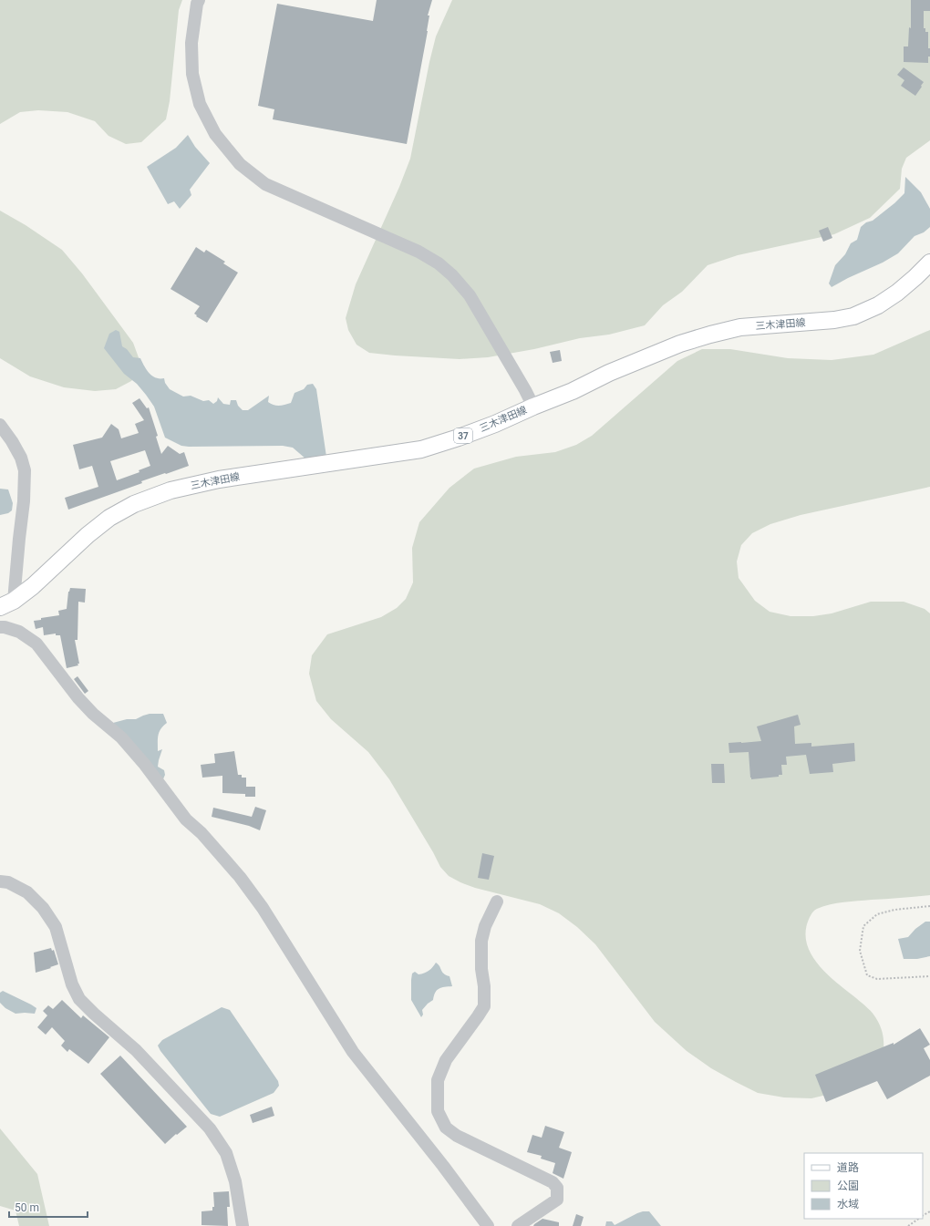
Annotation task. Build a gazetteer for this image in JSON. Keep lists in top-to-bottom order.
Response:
{
  "streets": {
    "main road": ["三木津田線", "37"]
  },
  "legend": ["道路", "公園", "水域"],
  "scale_bar": "50 m"
}
